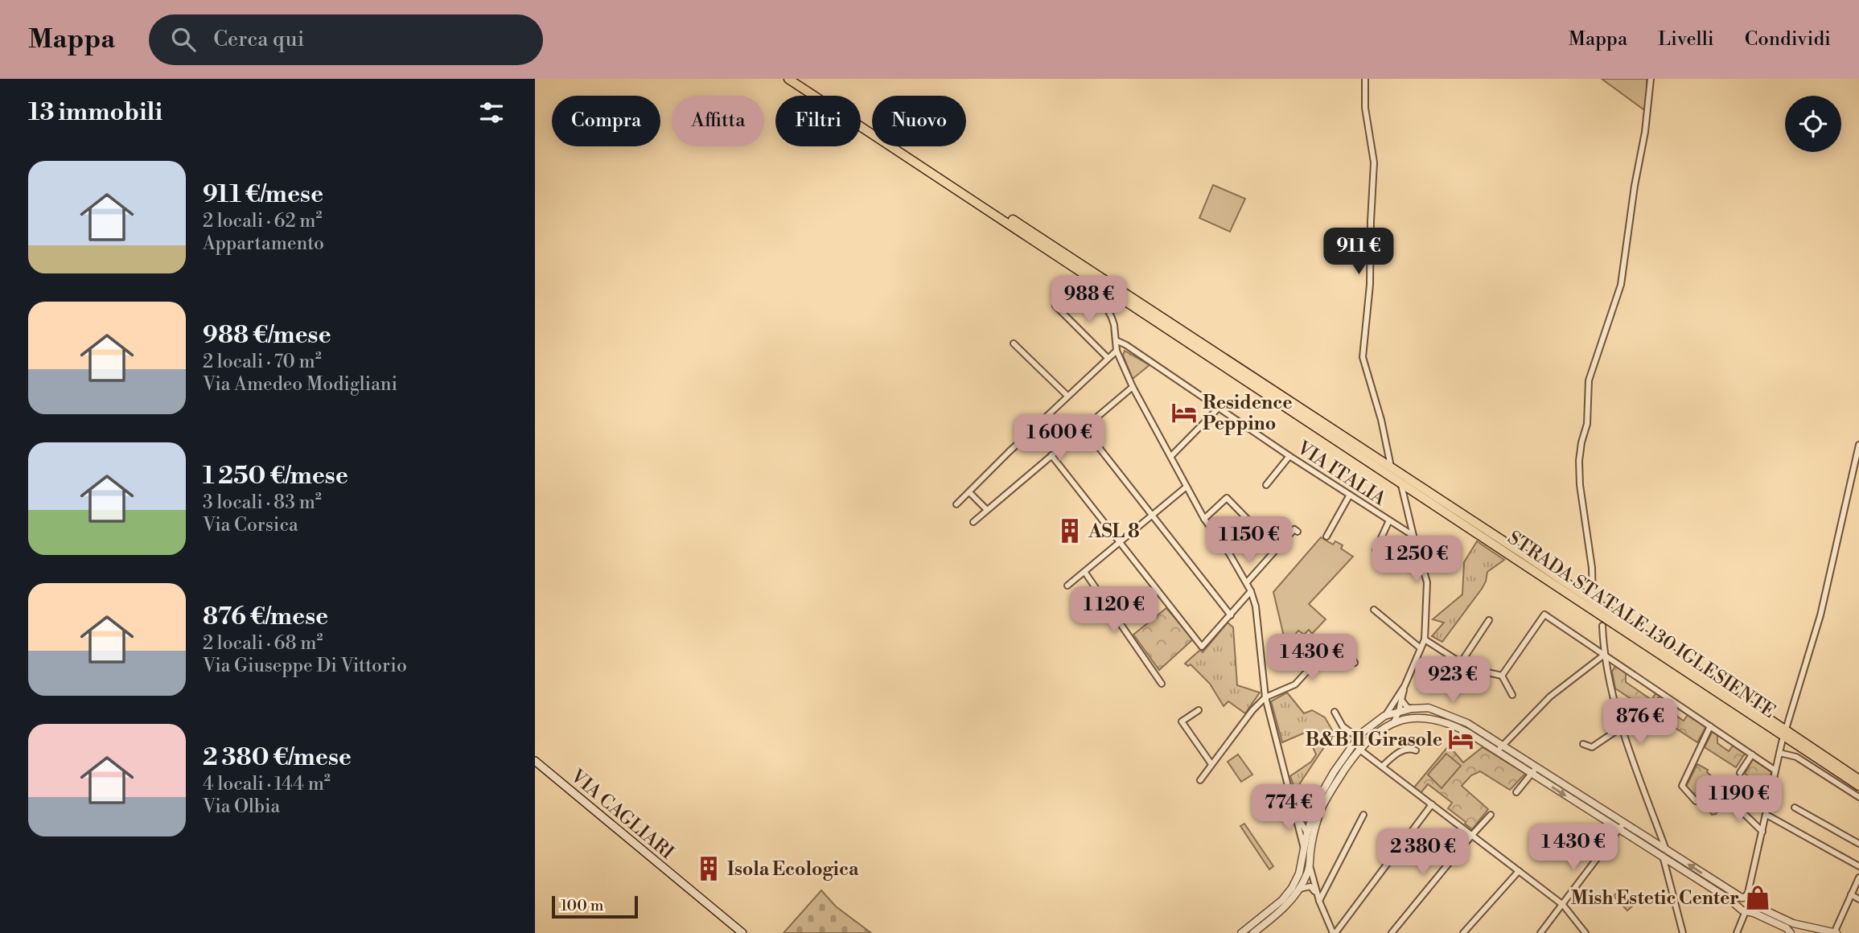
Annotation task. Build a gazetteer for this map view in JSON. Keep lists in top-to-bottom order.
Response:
{
  "streets": {
    "main road": ["STRADA STATALE 130 IGLESIENTE", "VIA CAGLIARI"],
    "street": ["VIA ITALIA"]
  },
  "places": {
    "hotel": ["Residence Peppino", "B&B Il Girasole"],
    "building": ["ASL 8", "Isola Ecologica"],
    "shop": ["Mish Estetic Center"]
  },
  "scale_bar": "100 m",
  "page": {
    "header": "Mappa",
    "search": "Cerca qui",
    "nav": ["Mappa", "Livelli", "Condividi"],
    "heading": "13 immobili",
    "chip": [
      "Compra",
      "Affitta",
      "Filtri",
      "Nuovo"
    ],
    "list": [
      {
        "name": "911 €/mese",
        "note": "2 locali · 62 m² · Appartamento"
      },
      {
        "name": "988 €/mese",
        "note": "2 locali · 70 m² · Via Amedeo Modigliani"
      },
      {
        "name": "1 250 €/mese",
        "note": "3 locali · 83 m² · Via Corsica"
      },
      {
        "name": "876 €/mese",
        "note": "2 locali · 68 m² · Via Giuseppe Di Vittorio"
      },
      {
        "name": "2 380 €/mese",
        "note": "4 locali · 144 m² · Via Olbia"
      }
    ],
    "price": [
      "911 €",
      "988 €",
      "1 600 €",
      "1 150 €",
      "1 250 €",
      "1 120 €",
      "1 430 €",
      "923 €",
      "876 €",
      "1 190 €",
      "774 €",
      "1 430 €",
      "2 380 €"
    ],
    "scale": "100 m"
  }
}
